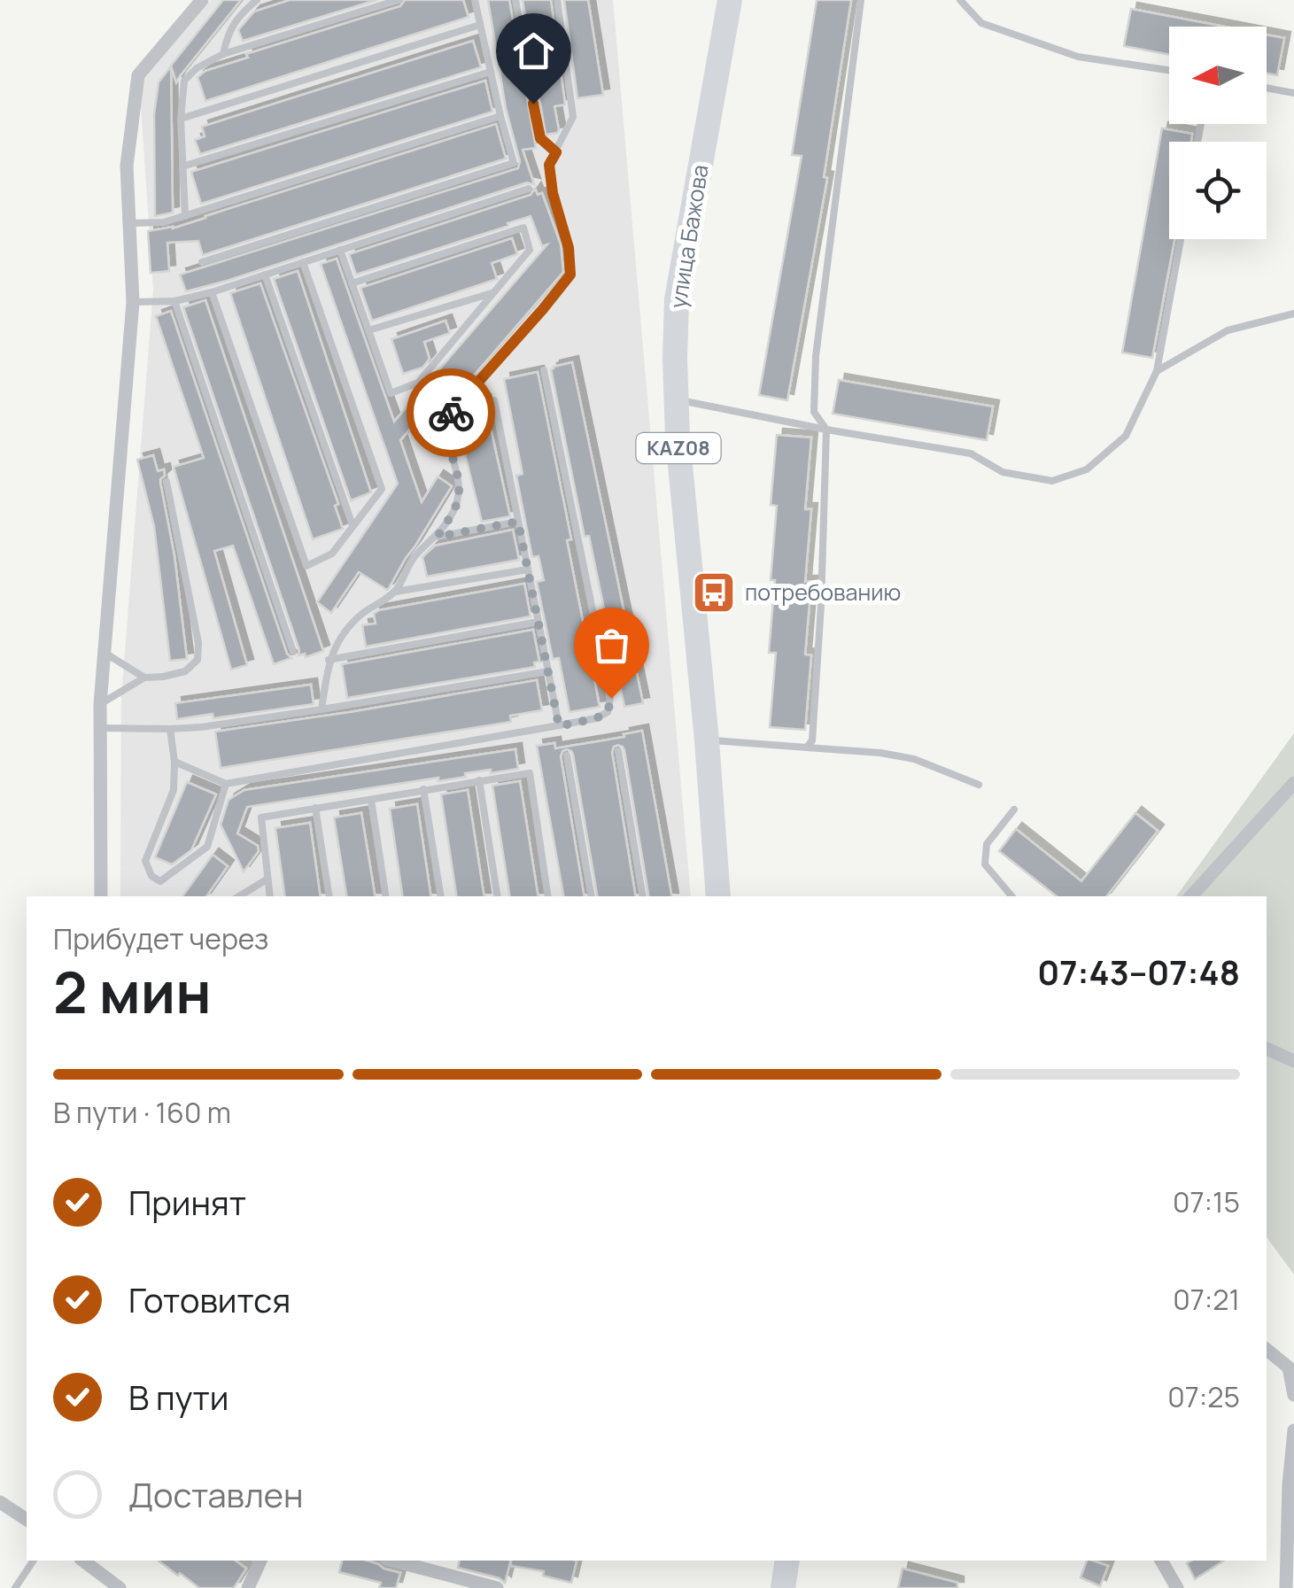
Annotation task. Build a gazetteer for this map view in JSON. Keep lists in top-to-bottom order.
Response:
{
  "streets": {
    "highway": ["улица Бажова", "KAZ08"]
  },
  "places": {
    "bus stop": ["потребованию"]
  },
  "north": "left",
  "page": {
    "heading": ["2 мин", "Прибудет через", "07:43–07:48"],
    "bar": "В пути · 160 m",
    "list": [
      ["Принят", "07:15"],
      ["Готовится", "07:21"],
      ["В пути", "07:25"],
      "Доставлен"
    ]
  }
}
